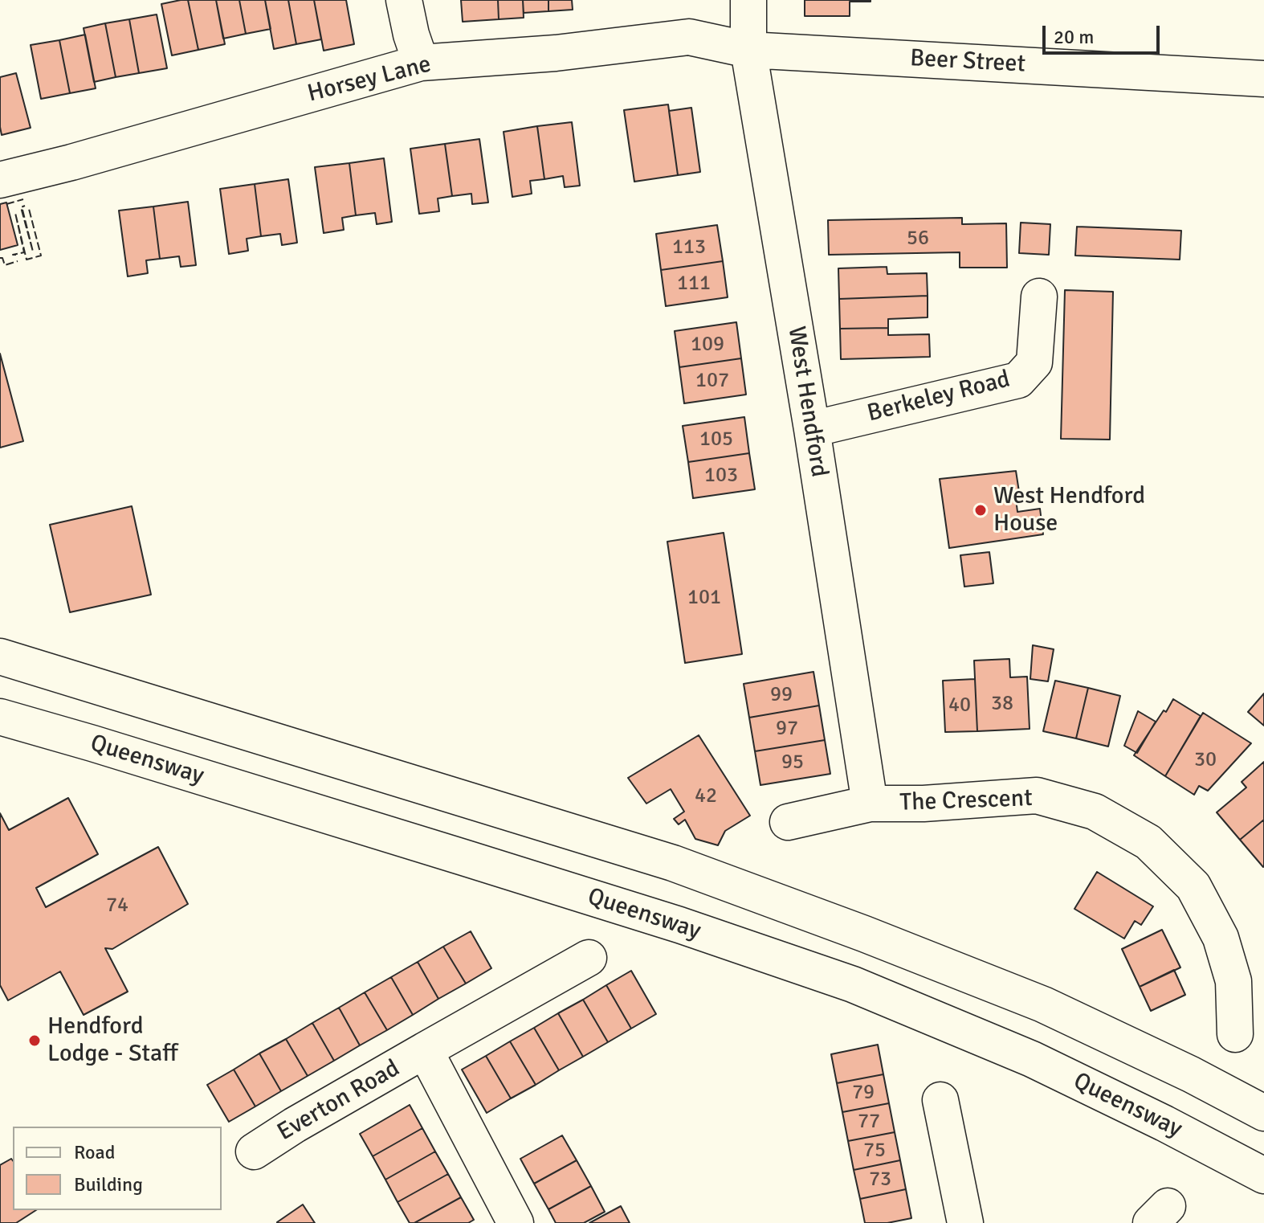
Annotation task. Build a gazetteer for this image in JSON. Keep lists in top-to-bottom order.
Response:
{
  "streets": {
    "main road": [
      "Beer Street",
      "Horsey Lane",
      "Berkeley Road",
      "West Hendford",
      "Queensway",
      "The Crescent",
      "Everton Road"
    ]
  },
  "crossings": [
    ["Beer Street", "Horsey Lane"],
    ["Beer Street", "West Hendford"],
    ["Horsey Lane", "West Hendford"],
    ["Berkeley Road", "West Hendford"],
    ["West Hendford", "The Crescent"]
  ],
  "places": ["West Hendford House", "Hendford Lodge - Staff"],
  "house_numbers": [
    "56",
    "113",
    "111",
    "109",
    "107",
    "105",
    "103",
    "101",
    "99",
    "38",
    "40",
    "97",
    "30",
    "95",
    "42",
    "74",
    "79",
    "77",
    "75",
    "73"
  ],
  "legend": ["Road", "Building"],
  "scale_bar": "20 m"
}
